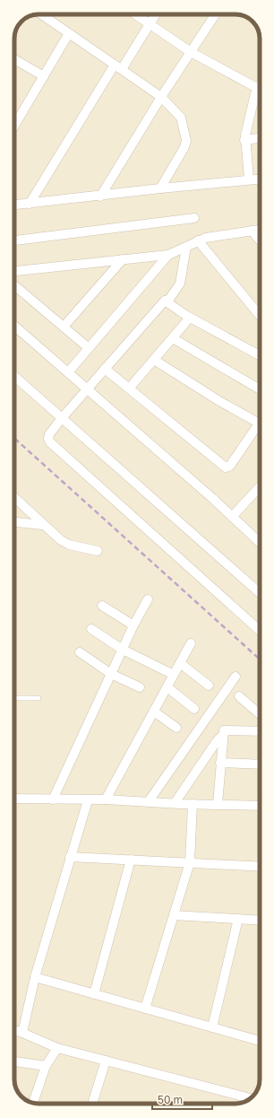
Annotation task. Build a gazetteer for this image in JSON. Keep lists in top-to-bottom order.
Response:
{
  "scale_bar": "50 m"
}
